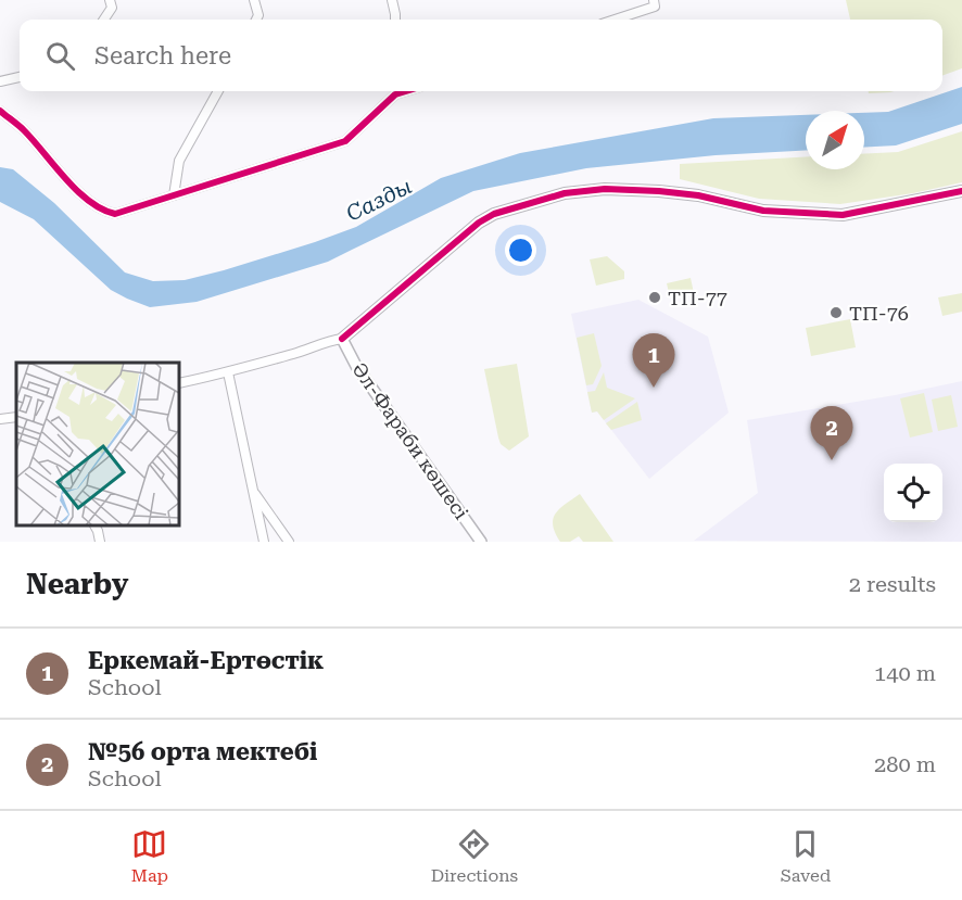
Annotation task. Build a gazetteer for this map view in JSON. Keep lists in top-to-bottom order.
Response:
{
  "streets": {
    "street": ["Әл-Фараби көшесі"]
  },
  "water": ["Сазды"],
  "places": ["ТП-77", "ТП-76"],
  "north": "top right",
  "page": {
    "search": "Search here",
    "pins": ["1", "2"],
    "heading": ["Nearby", "2 results"],
    "list": [
      {
        "mark": "1",
        "name": "Еркемай-Ертөстік",
        "note": "School",
        "value": "140 m"
      },
      {
        "mark": "2",
        "name": "№56 орта мектебі",
        "note": "School",
        "value": "280 m"
      }
    ],
    "nav": ["Map", "Directions", "Saved"]
  }
}
